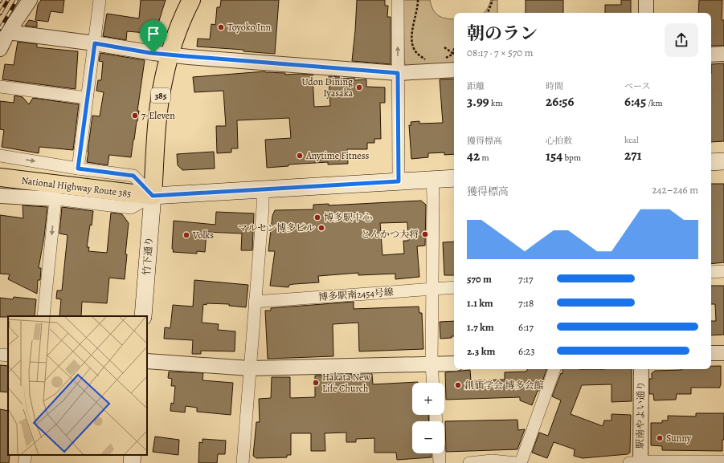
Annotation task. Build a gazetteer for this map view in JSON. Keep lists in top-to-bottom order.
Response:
{
  "streets": {
    "highway": ["385", "National Highway Route 385"],
    "main road": ["竹下通り"],
    "street": ["博多駅南2454号線", "駅南やよい通り"]
  },
  "crossings": [
    ["385", "National Highway Route 385"],
    ["385", "竹下通り"],
    ["National Highway Route 385", "竹下通り"]
  ],
  "places": [
    "Toyoko Inn",
    "Udon Dining Iyasaka",
    "7-Eleven",
    "Anytime Fitness",
    "博多駅中心",
    "マルセン博多ビル",
    "とんかつ大将",
    "Volks",
    "Hakata New Life Church",
    "創価学会 博多会館",
    "Sunny"
  ],
  "page": {
    "heading": ["朝のラン", "08:17 · 7 × 570 m"],
    "stats": [
      ["距離", "3.99 km"],
      ["時間", "26:56"],
      ["ペース", "6:45 /km"],
      ["獲得標高", "42 m"],
      ["心拍数", "154 bpm"],
      ["kcal", "271"]
    ],
    "chart": ["獲得標高", "242–246 m"],
    "list": [
      {
        "name": "570 m",
        "note": "7:17"
      },
      {
        "name": "1.1 km",
        "note": "7:18"
      },
      {
        "name": "1.7 km",
        "note": "6:17"
      },
      {
        "name": "2.3 km",
        "note": "6:23"
      }
    ],
    "map_buttons": ["+", "−"]
  }
}
